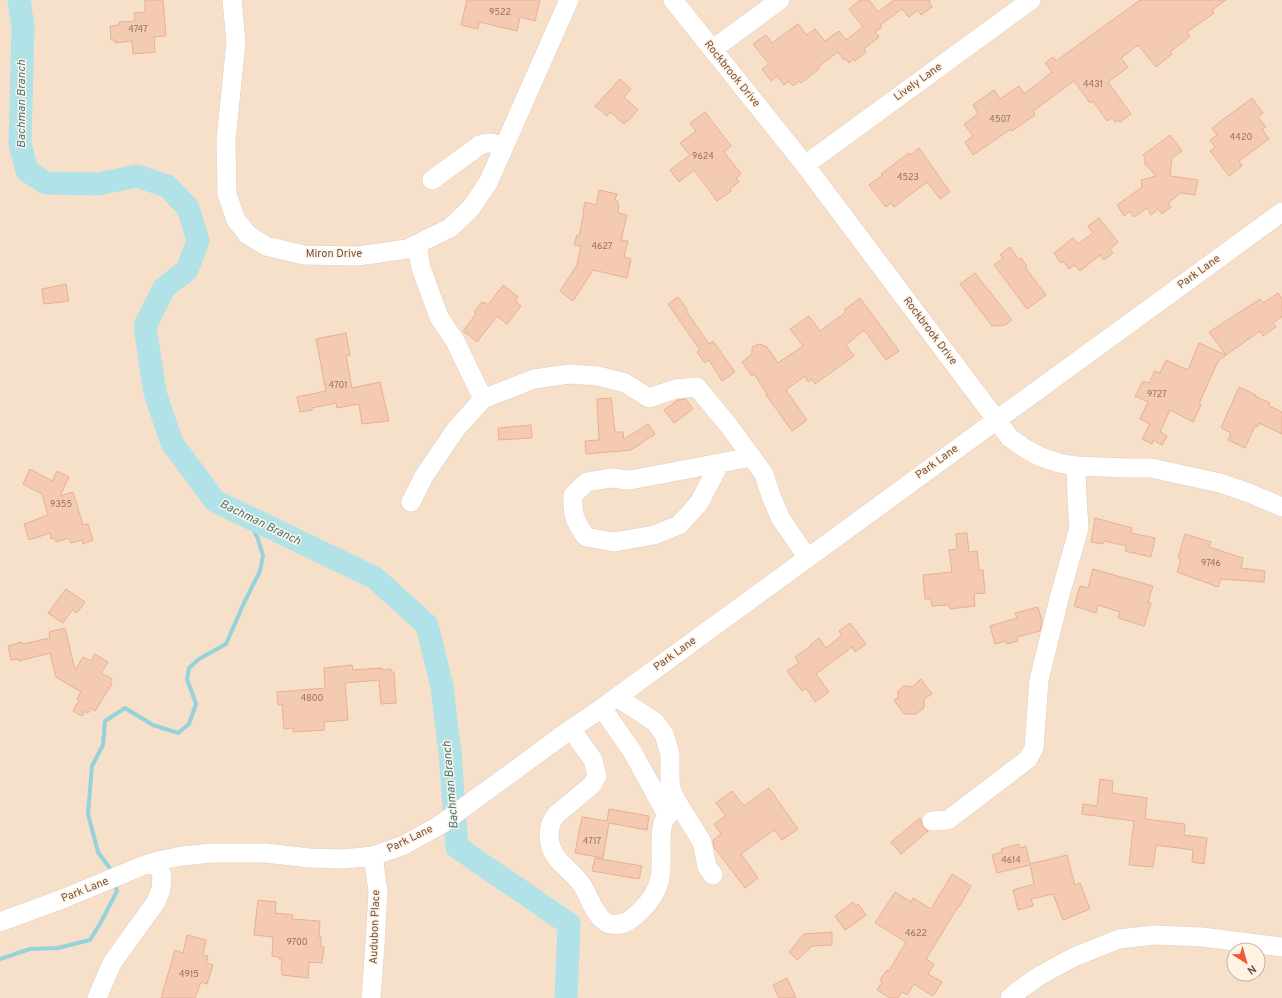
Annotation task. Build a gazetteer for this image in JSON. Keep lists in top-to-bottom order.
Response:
{
  "streets": {
    "street": [
      "Rockbrook Drive",
      "Lively Lane",
      "Miron Drive",
      "Park Lane",
      "Audubon Place"
    ]
  },
  "crossings": [
    ["Rockbrook Drive", "Lively Lane"],
    ["Rockbrook Drive", "Park Lane"],
    ["Park Lane", "Audubon Place"]
  ],
  "water": ["Bachman Branch"],
  "house_numbers": [
    "9522",
    "4747",
    "4431",
    "4507",
    "4420",
    "9624",
    "4523",
    "4627",
    "4701",
    "9727",
    "9355",
    "9746",
    "4800",
    "4717",
    "4614",
    "4622",
    "9700",
    "4915"
  ],
  "north": "bottom right"
}
